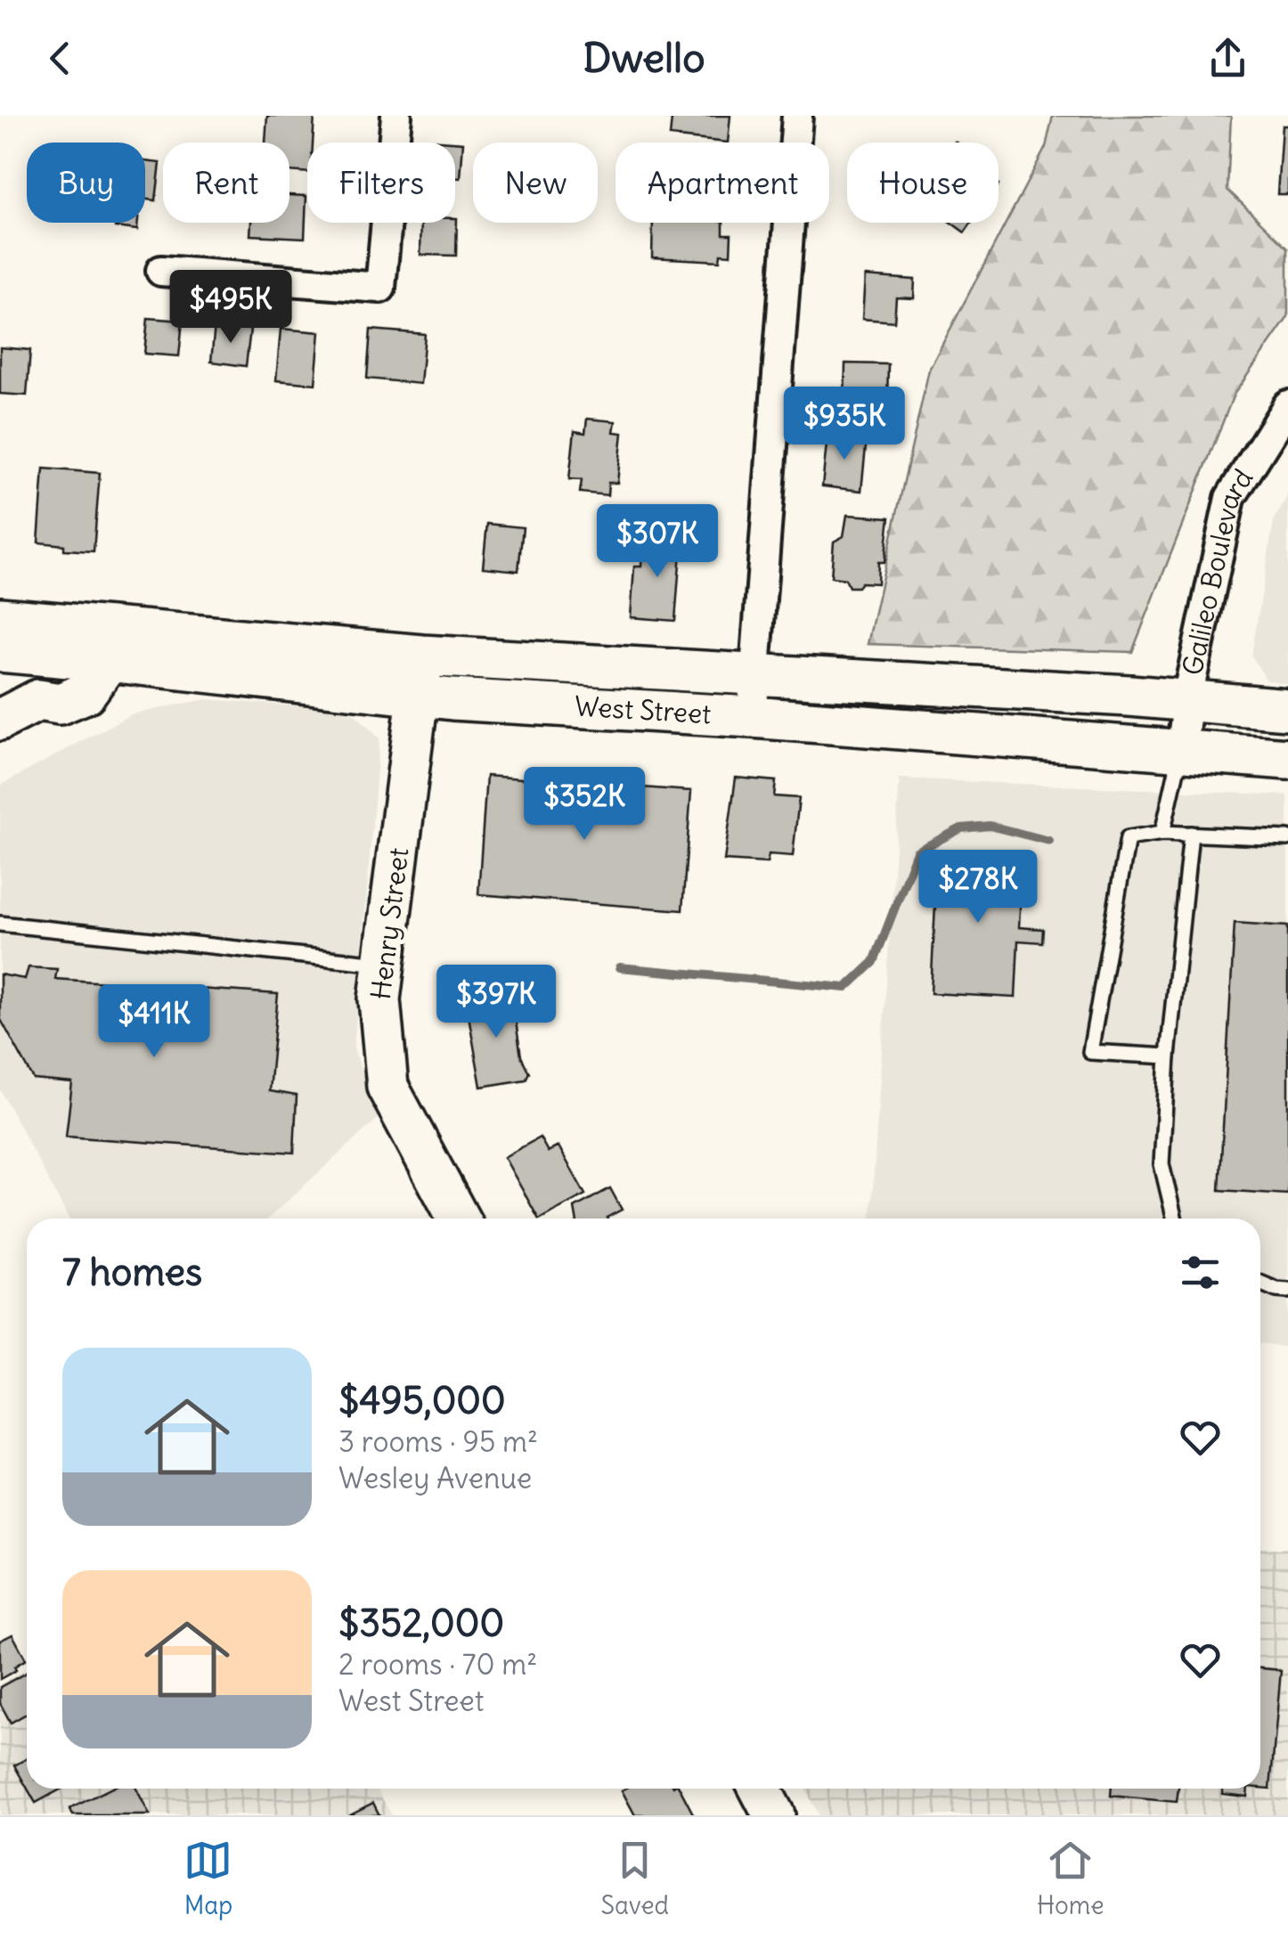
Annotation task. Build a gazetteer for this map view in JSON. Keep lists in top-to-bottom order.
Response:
{
  "streets": {
    "main road": ["West Street", "Henry Street"],
    "street": ["Galileo Boulevard"]
  },
  "crossings": [
    ["Galileo Boulevard", "West Street"],
    ["West Street", "Henry Street"]
  ],
  "page": {
    "header": "Dwello",
    "chip": [
      "Buy",
      "Rent",
      "Filters",
      "New",
      "Apartment",
      "House"
    ],
    "price": [
      "$495K",
      "$935K",
      "$307K",
      "$352K",
      "$278K",
      "$397K",
      "$411K"
    ],
    "heading": "7 homes",
    "list": [
      {
        "name": "$495,000",
        "note": "3 rooms · 95 m² · Wesley Avenue"
      },
      {
        "name": "$352,000",
        "note": "2 rooms · 70 m² · West Street"
      }
    ],
    "tabs": ["Map", "Saved", "Home"]
  }
}
